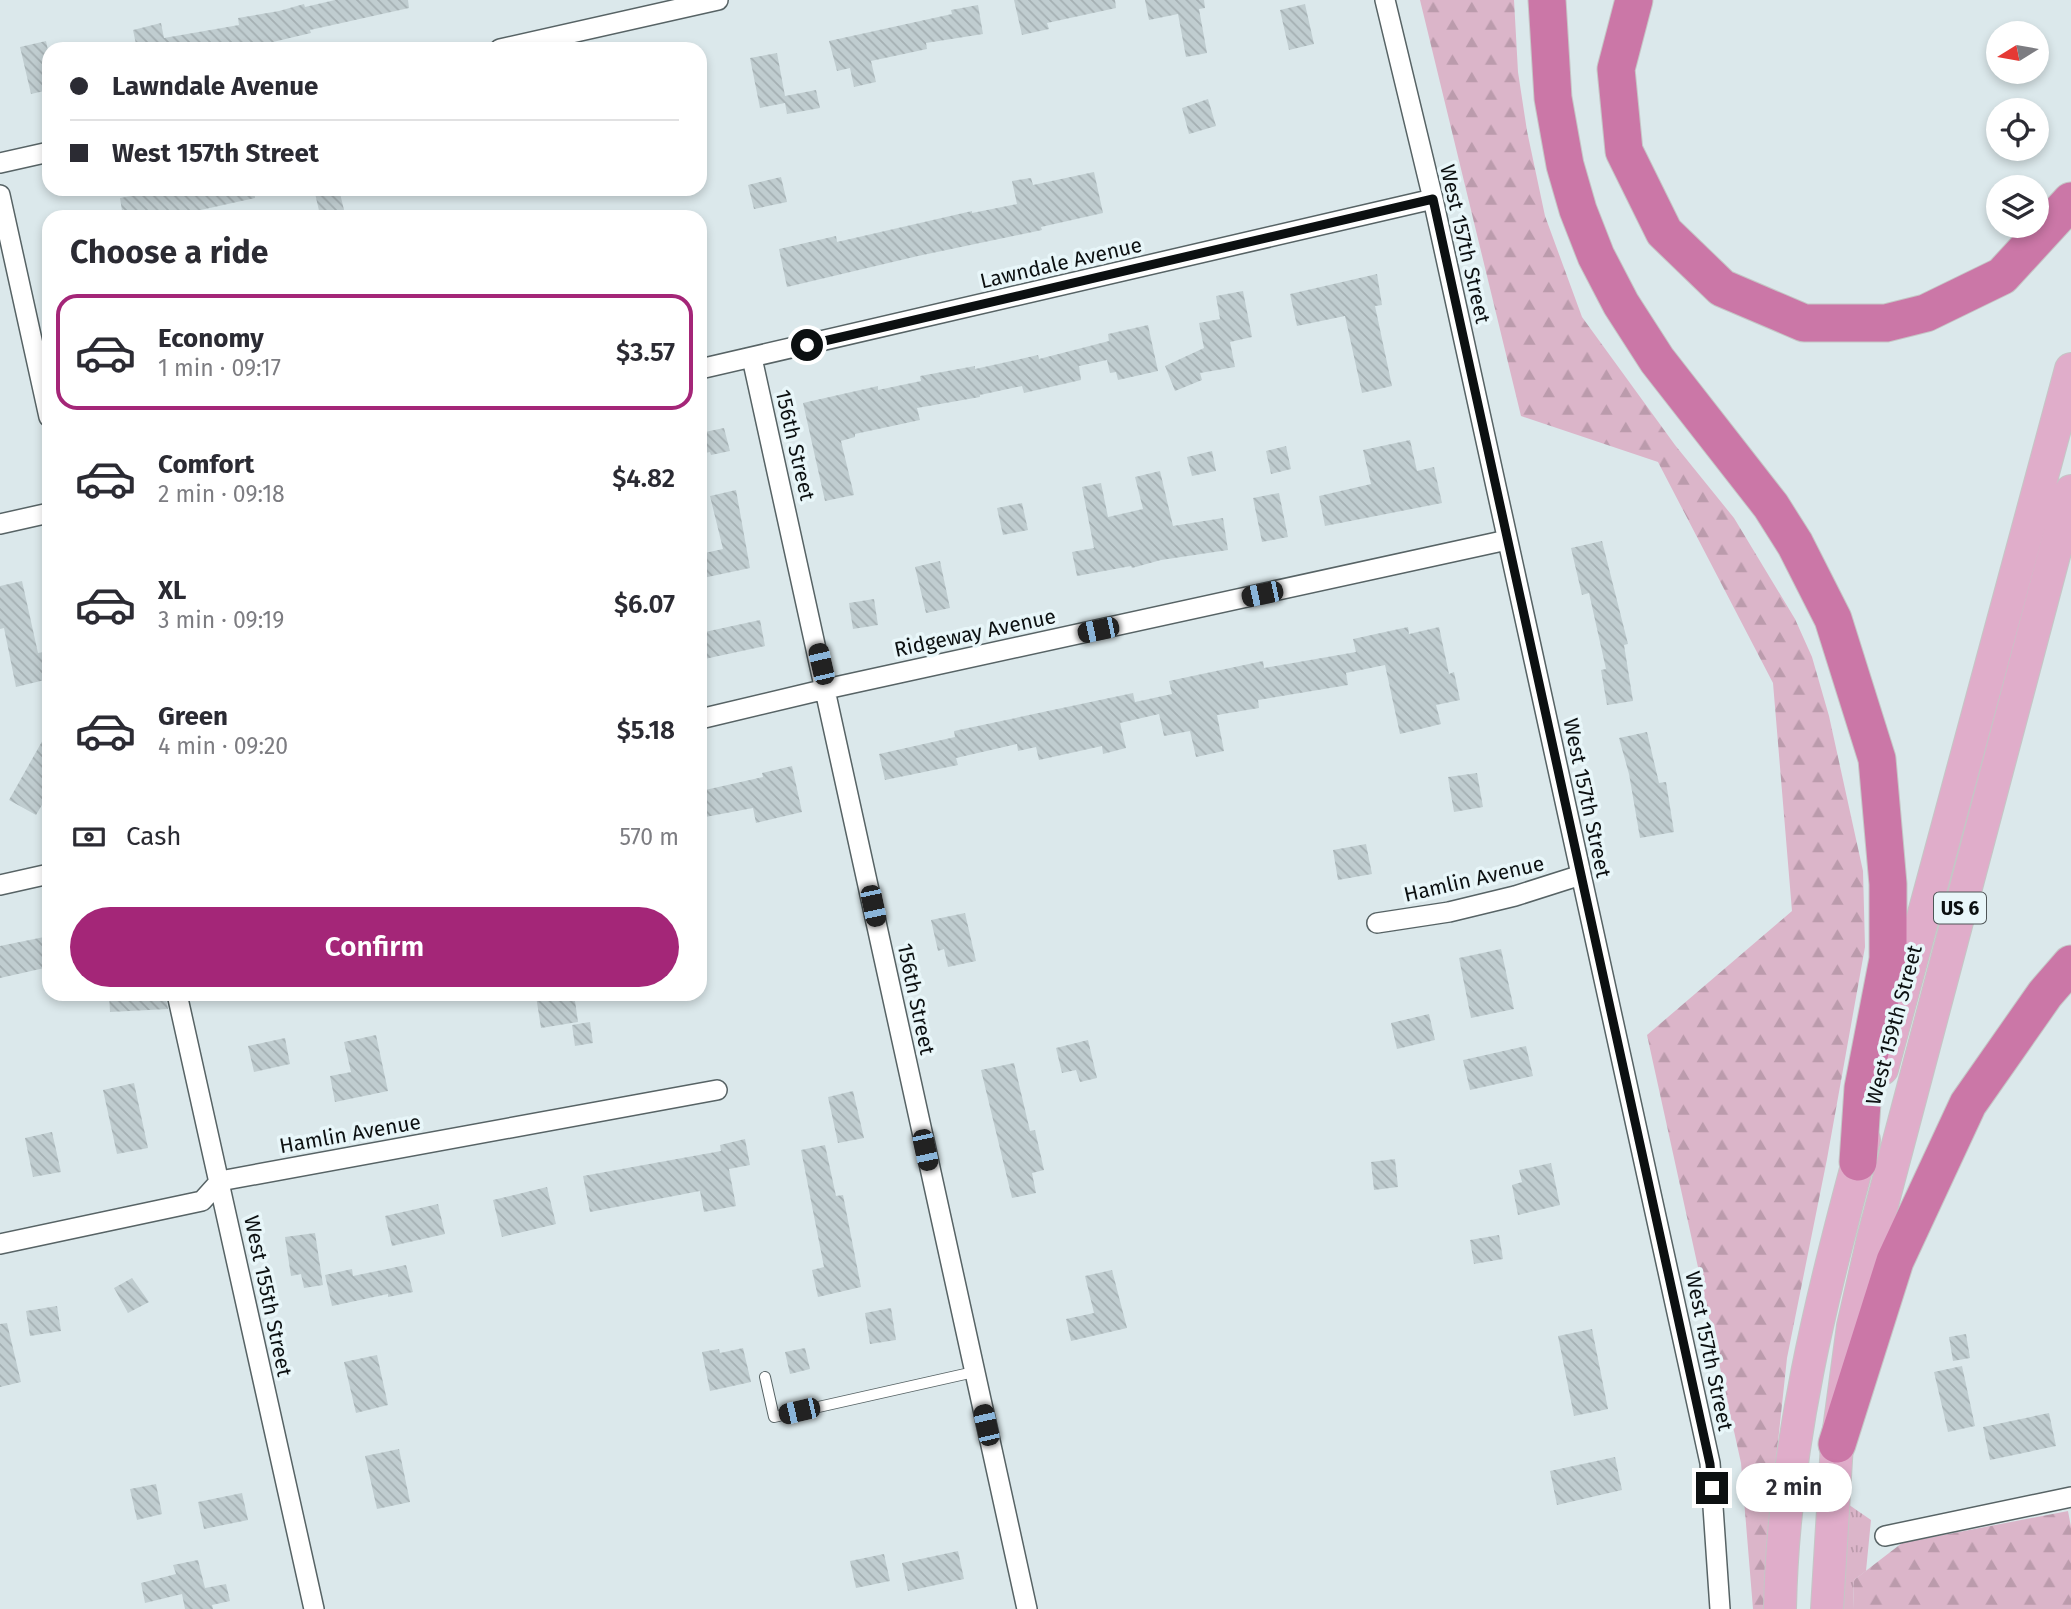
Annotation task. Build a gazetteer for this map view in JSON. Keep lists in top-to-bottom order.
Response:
{
  "streets": {
    "main road": ["US 6", "West 159th Street"],
    "street": [
      "West 157th Street",
      "Lawndale Avenue",
      "156th Street",
      "Ridgeway Avenue",
      "Hamlin Avenue",
      "West 155th Street"
    ]
  },
  "crossings": [
    ["West 157th Street", "Lawndale Avenue"],
    ["West 157th Street", "Ridgeway Avenue"],
    ["West 157th Street", "Hamlin Avenue"],
    ["Lawndale Avenue", "156th Street"],
    ["156th Street", "Ridgeway Avenue"],
    ["Hamlin Avenue", "West 155th Street"]
  ],
  "north": "left",
  "page": {
    "banner": ["Lawndale Avenue", "West 157th Street"],
    "heading": "Choose a ride",
    "list": [
      {
        "name": "Economy",
        "note": "1 min · 09:17",
        "value": "$3.57"
      },
      {
        "name": "Comfort",
        "note": "2 min · 09:18",
        "value": "$4.82"
      },
      {
        "name": "XL",
        "note": "3 min · 09:19",
        "value": "$6.07"
      },
      {
        "name": "Green",
        "note": "4 min · 09:20",
        "value": "$5.18"
      }
    ],
    "pay": ["Cash", "570 m"],
    "buttons": "Confirm",
    "bubble": "2 min"
  }
}
